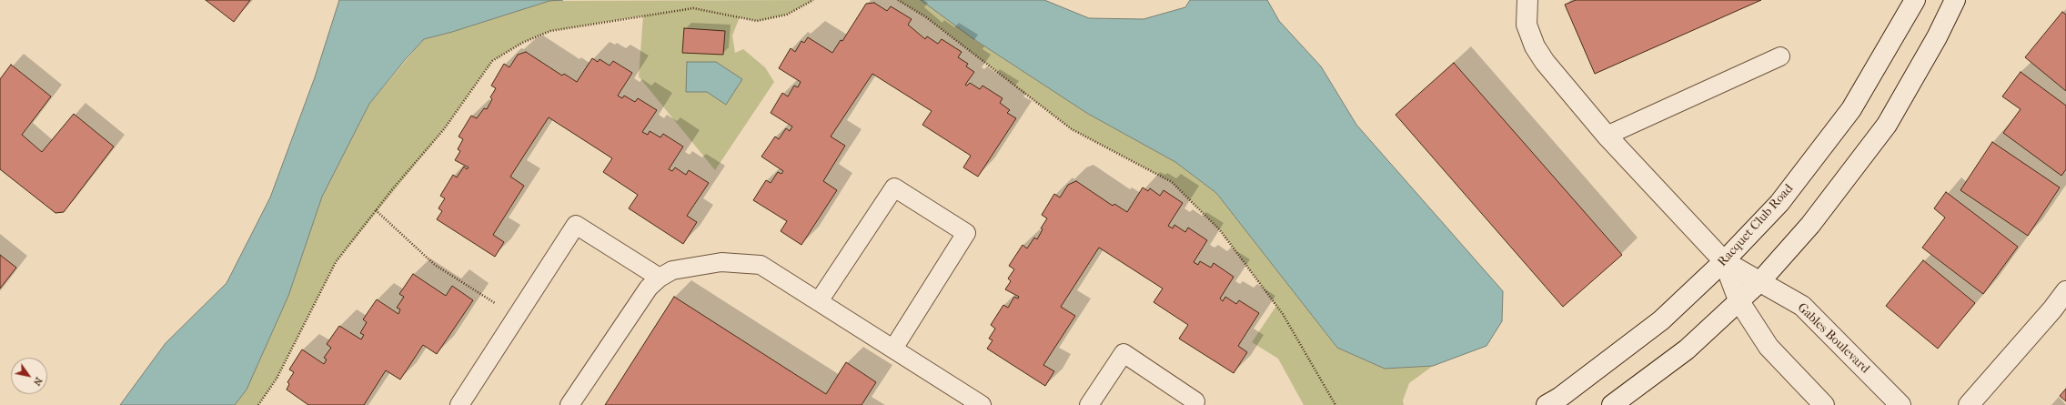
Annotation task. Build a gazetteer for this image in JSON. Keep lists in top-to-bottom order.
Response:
{
  "streets": {
    "street": ["Racquet Club Road", "Gables Boulevard"]
  },
  "crossings": [
    ["Racquet Club Road", "Gables Boulevard"]
  ],
  "north": "bottom right"
}
